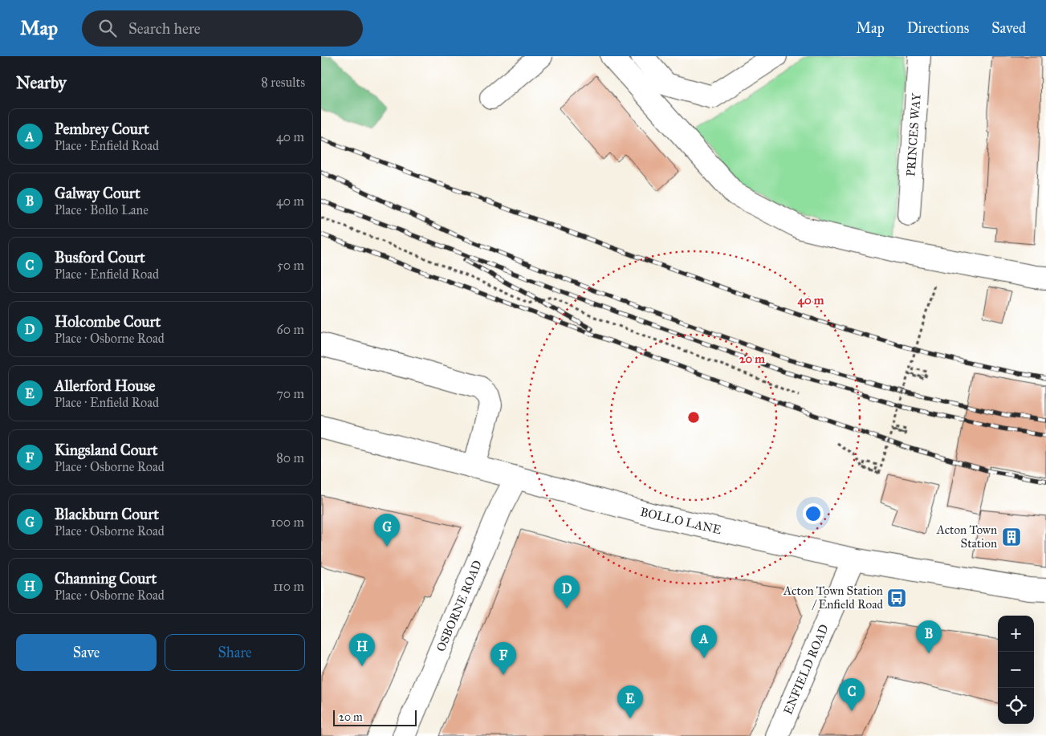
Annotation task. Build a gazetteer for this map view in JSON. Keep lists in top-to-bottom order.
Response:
{
  "streets": {
    "street": [
      "PRINCES WAY",
      "BOLLO LANE",
      "OSBORNE ROAD",
      "ENFIELD ROAD"
    ]
  },
  "crossings": [
    ["BOLLO LANE", "OSBORNE ROAD"],
    ["BOLLO LANE", "ENFIELD ROAD"]
  ],
  "places": {
    "building": ["Acton Town Station"],
    "bus stop": ["Acton Town Station / Enfield Road"]
  },
  "scale_bar": "20 m",
  "page": {
    "header": "Map",
    "search": "Search here",
    "nav": ["Map", "Directions", "Saved"],
    "heading": ["Nearby", "8 results"],
    "list": [
      {
        "mark": "A",
        "name": "Pembrey Court",
        "note": "Place · Enfield Road",
        "value": "40 m"
      },
      {
        "mark": "B",
        "name": "Galway Court",
        "note": "Place · Bollo Lane",
        "value": "40 m"
      },
      {
        "mark": "C",
        "name": "Busford Court",
        "note": "Place · Enfield Road",
        "value": "50 m"
      },
      {
        "mark": "D",
        "name": "Holcombe Court",
        "note": "Place · Osborne Road",
        "value": "60 m"
      },
      {
        "mark": "E",
        "name": "Allerford House",
        "note": "Place · Enfield Road",
        "value": "70 m"
      },
      {
        "mark": "F",
        "name": "Kingsland Court",
        "note": "Place · Osborne Road",
        "value": "80 m"
      },
      {
        "mark": "G",
        "name": "Blackburn Court",
        "note": "Place · Osborne Road",
        "value": "100 m"
      },
      {
        "mark": "H",
        "name": "Channing Court",
        "note": "Place · Osborne Road",
        "value": "110 m"
      }
    ],
    "pins": [
      "G",
      "D",
      "B",
      "A",
      "H",
      "F",
      "C",
      "E"
    ],
    "map_buttons": ["+", "−"],
    "buttons": ["Save", "Share"],
    "scale": "20 m"
  },
  "rings": ["40 m", "20 m"]
}
